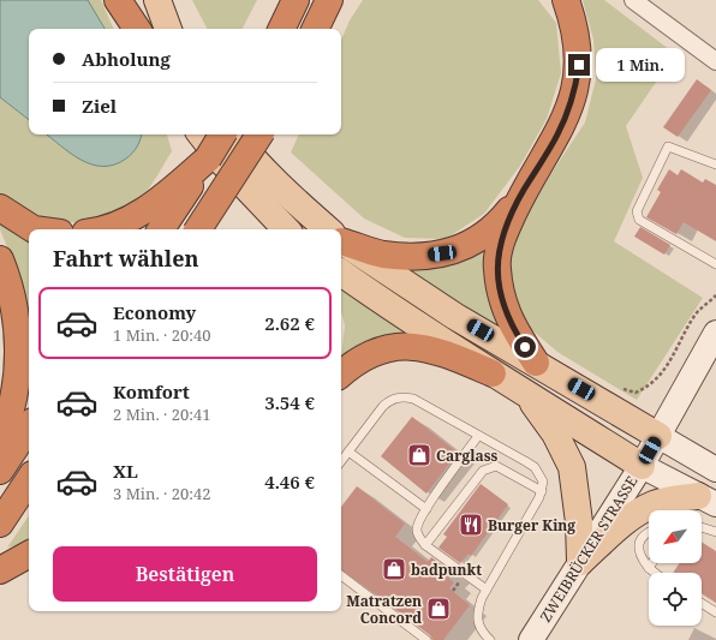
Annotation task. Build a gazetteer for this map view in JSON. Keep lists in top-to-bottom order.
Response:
{
  "streets": {
    "street": ["ZWEIBRÜCKER STRASSE"]
  },
  "places": {
    "shop": ["Carglass", "badpunkt", "Matratzen Concord"],
    "restaurant": ["Burger King"]
  },
  "north": "bottom left",
  "page": {
    "banner": ["Abholung", "Ziel"],
    "bubble": "1 Min.",
    "heading": "Fahrt wählen",
    "list": [
      {
        "name": "Economy",
        "note": "1 Min. · 20:40",
        "value": "2.62 €"
      },
      {
        "name": "Komfort",
        "note": "2 Min. · 20:41",
        "value": "3.54 €"
      },
      {
        "name": "XL",
        "note": "3 Min. · 20:42",
        "value": "4.46 €"
      }
    ],
    "buttons": "Bestätigen"
  }
}
